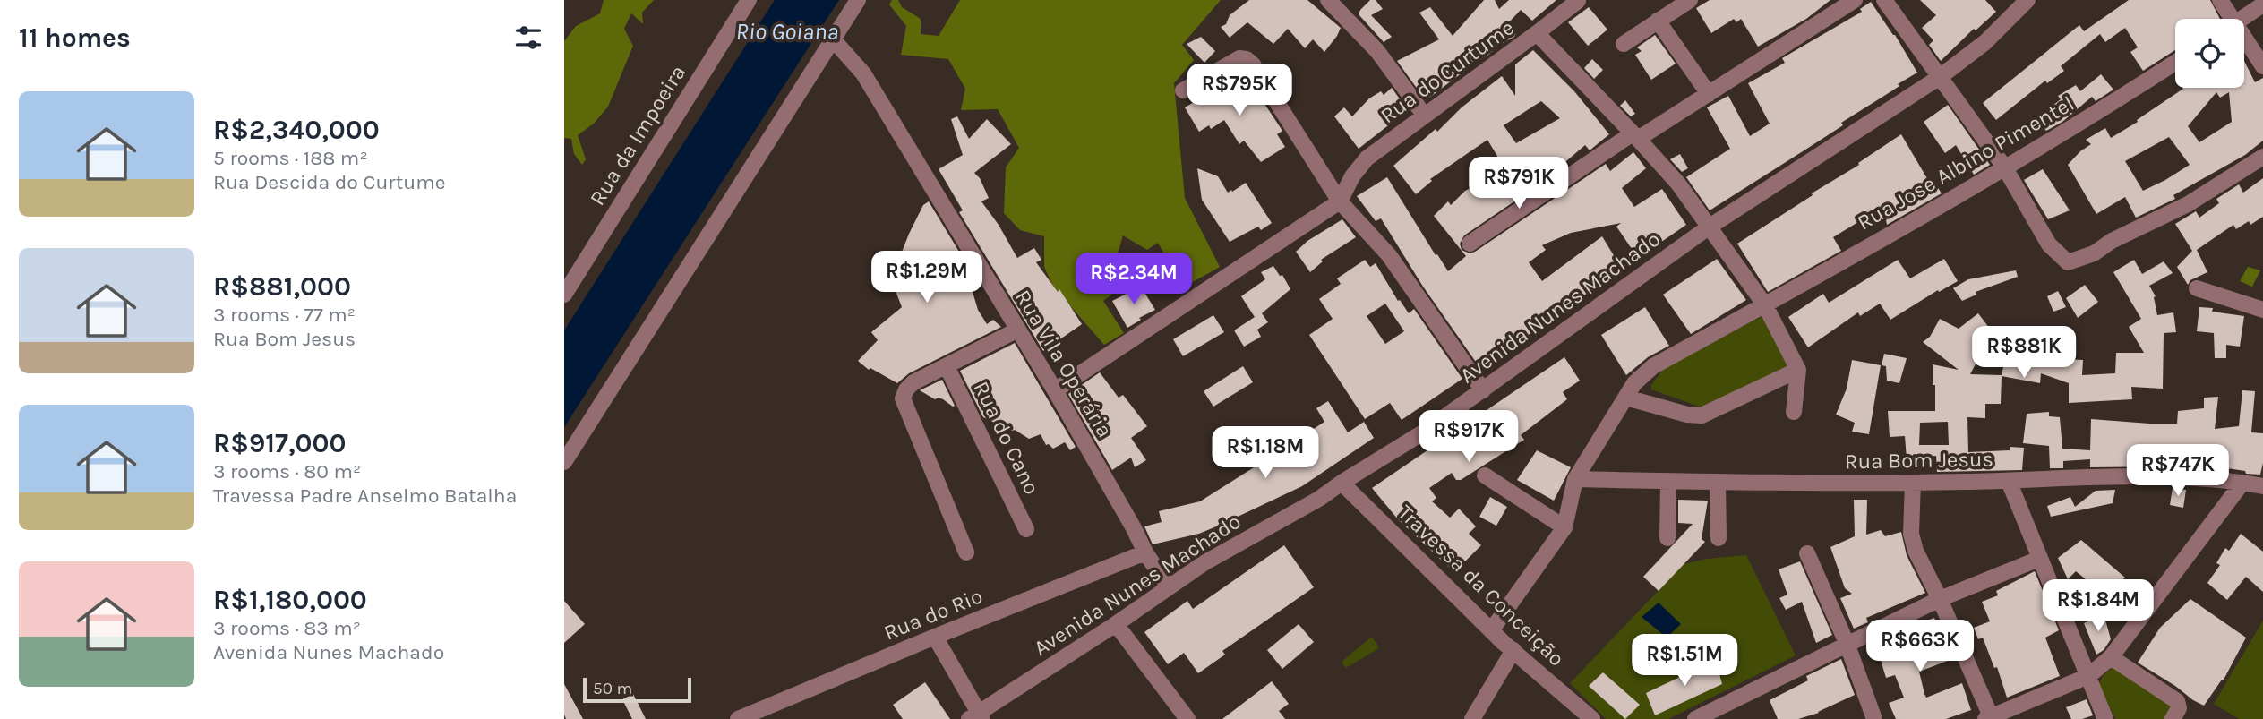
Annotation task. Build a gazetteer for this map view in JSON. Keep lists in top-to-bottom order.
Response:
{
  "streets": {
    "street": [
      "Rua do Curtume",
      "Rua da Impoeira",
      "Rua Jose Albino Pimentel",
      "Avenida Nunes Machado",
      "Rua Vila Operária",
      "Rua do Cano",
      "Rua Bom Jesus",
      "Travessa da Conceição",
      "Rua do Rio"
    ]
  },
  "crossings": [
    ["Rua do Curtume", "Rua Jose Albino Pimentel"],
    ["Rua do Curtume", "Avenida Nunes Machado"],
    ["Rua Jose Albino Pimentel", "Rua Bom Jesus"],
    ["Avenida Nunes Machado", "Rua Vila Operária"],
    ["Avenida Nunes Machado", "Travessa da Conceição"],
    ["Rua Vila Operária", "Rua do Rio"]
  ],
  "water": ["Rio Goiana"],
  "scale_bar": "50 m",
  "page": {
    "heading": "11 homes",
    "price": [
      "R$795K",
      "R$791K",
      "R$1.29M",
      "R$2.34M",
      "R$881K",
      "R$917K",
      "R$1.18M",
      "R$747K",
      "R$1.84M",
      "R$663K",
      "R$1.51M"
    ],
    "list": [
      {
        "name": "R$2,340,000",
        "note": "5 rooms · 188 m² · Rua Descida do Curtume"
      },
      {
        "name": "R$881,000",
        "note": "3 rooms · 77 m² · Rua Bom Jesus"
      },
      {
        "name": "R$917,000",
        "note": "3 rooms · 80 m² · Travessa Padre Anselmo Batalha"
      },
      {
        "name": "R$1,180,000",
        "note": "3 rooms · 83 m² · Avenida Nunes Machado"
      }
    ],
    "scale": "50 m"
  }
}
